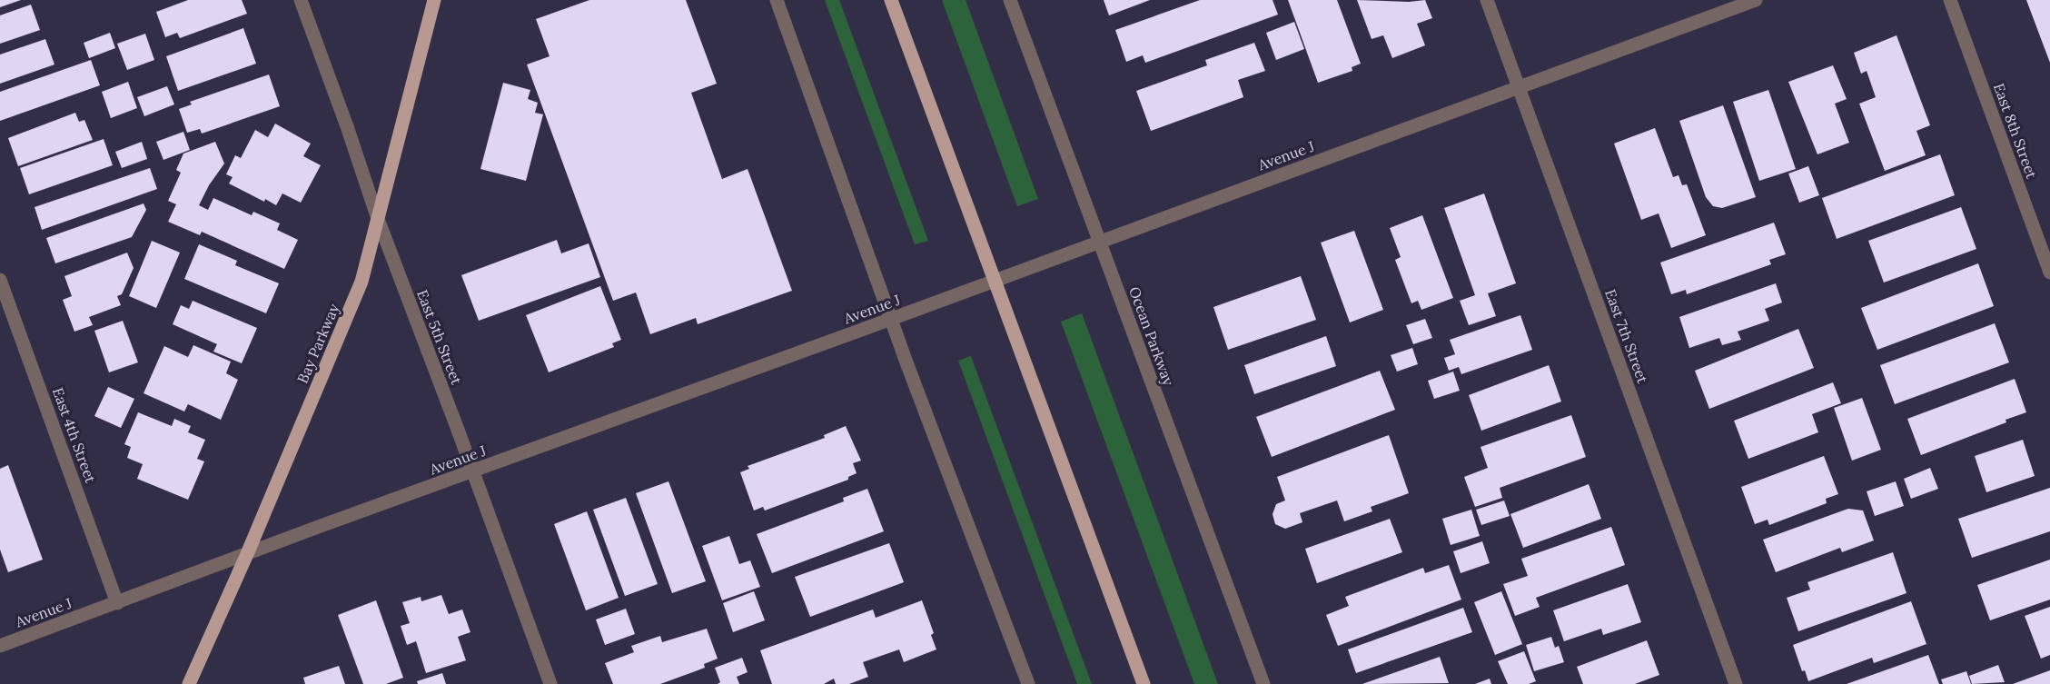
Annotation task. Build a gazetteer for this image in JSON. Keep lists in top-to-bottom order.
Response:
{
  "streets": {
    "main road": ["Bay Parkway"],
    "street": [
      "East 8th Street",
      "Avenue J",
      "Ocean Parkway",
      "East 7th Street",
      "East 5th Street",
      "East 4th Street"
    ]
  },
  "crossings": [
    ["Avenue J", "Ocean Parkway"],
    ["Avenue J", "East 7th Street"],
    ["Avenue J", "East 5th Street"],
    ["Avenue J", "Bay Parkway"],
    ["Avenue J", "East 4th Street"],
    ["East 5th Street", "Bay Parkway"]
  ]
}
